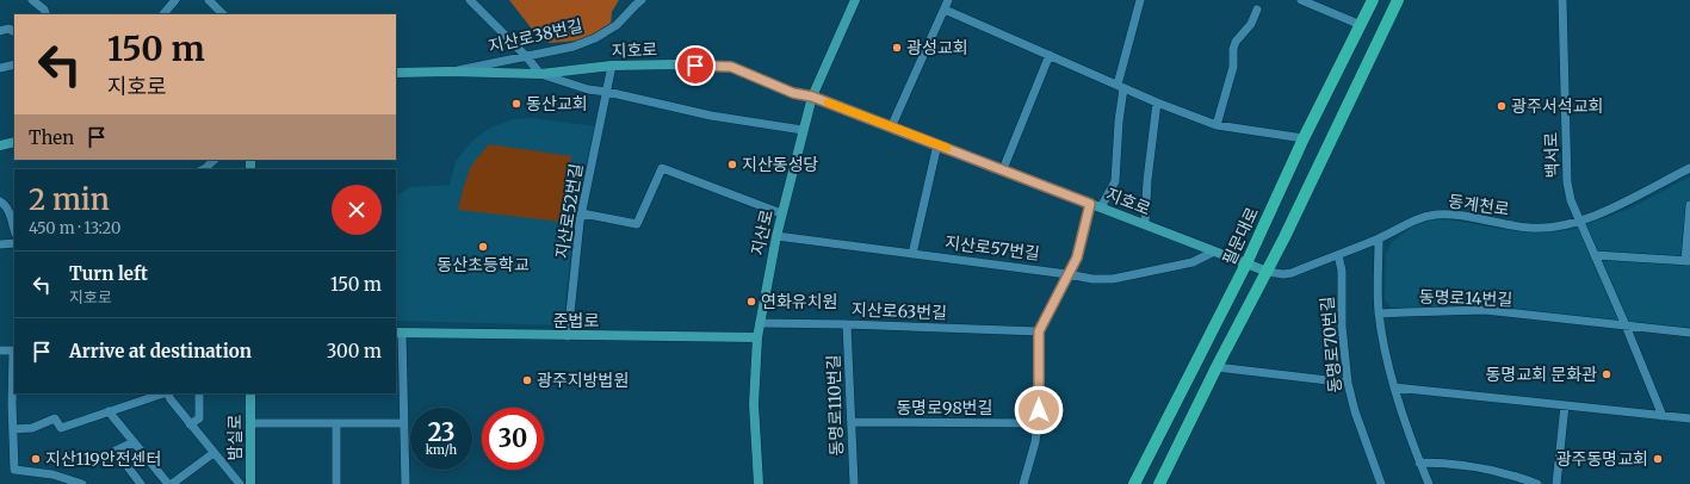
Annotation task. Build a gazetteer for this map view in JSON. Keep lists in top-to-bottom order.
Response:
{
  "streets": {
    "main road": ["필문대로"],
    "street": [
      "지산로38번길",
      "지호로",
      "백서로",
      "동계천로",
      "지산로52번길",
      "지산로",
      "지산로57번길",
      "동명로14번길",
      "지산로63번길",
      "준법로",
      "동명로70번길",
      "동명로110번길",
      "동명로98번길",
      "밤실로"
    ]
  },
  "crossings": [
    ["지산로38번길", "지호로"],
    ["지호로", "동계천로"],
    ["지호로", "지산로52번길"],
    ["지호로", "지산로"],
    ["지호로", "필문대로"],
    ["백서로", "동계천로"],
    ["동계천로", "동명로70번길"],
    ["지산로52번길", "준법로"],
    ["지산로", "지산로57번길"],
    ["지산로", "지산로63번길"],
    ["지산로", "준법로"],
    ["지산로63번길", "동명로110번길"],
    ["동명로110번길", "동명로98번길"]
  ],
  "places": [
    "광성교회",
    "동산교회",
    "광주서석교회",
    "지산동성당",
    "동산초등학교",
    "연화유치원",
    "동명교회 문화관",
    "광주지방법원",
    "지산119안전센터",
    "광주동명교회"
  ],
  "page": {
    "turn": ["150 m", "지호로"],
    "then": "Then",
    "heading": ["2 min", "450 m · 13:20"],
    "list": [
      {
        "name": "Turn left",
        "note": "지호로",
        "value": "150 m"
      },
      {
        "name": "Arrive at destination",
        "value": "300 m"
      }
    ],
    "speed": "23 km/h",
    "limit": "30"
  }
}
